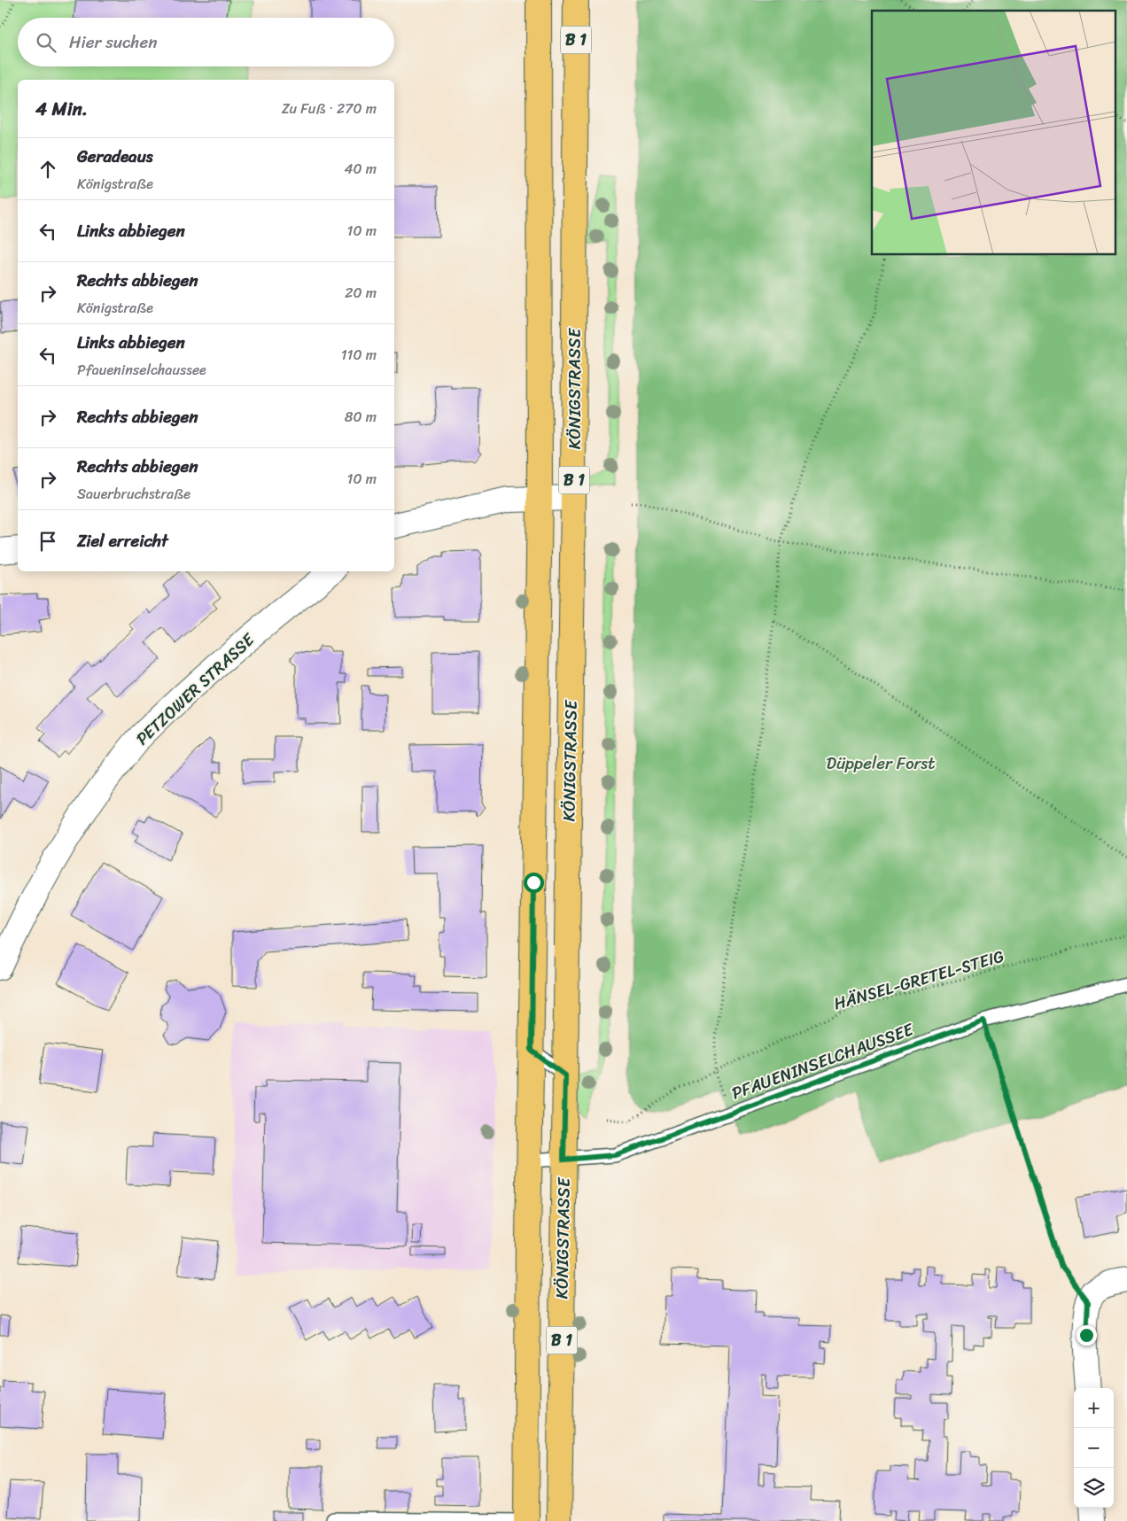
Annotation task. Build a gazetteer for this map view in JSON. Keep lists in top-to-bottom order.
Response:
{
  "streets": {
    "main road": ["B 1", "KÖNIGSTRASSE"],
    "street": ["PETZOWER STRASSE"],
    "lane": ["PFAUENINSELCHAUSSEE"],
    "path": ["HÄNSEL-GRETEL-STEIG"]
  },
  "crossings": [
    ["KÖNIGSTRASSE", "PFAUENINSELCHAUSSEE"]
  ],
  "parks": ["Düppeler Forst"],
  "page": {
    "search": "Hier suchen",
    "heading": ["4 Min.", "Zu Fuß · 270 m"],
    "list": [
      ["Geradeaus", "Königstraße", "40 m"],
      ["Links abbiegen", "10 m"],
      ["Rechts abbiegen", "Königstraße", "20 m"],
      ["Links abbiegen", "Pfaueninselchaussee", "110 m"],
      ["Rechts abbiegen", "80 m"],
      ["Rechts abbiegen", "Sauerbruchstraße", "10 m"],
      "Ziel erreicht"
    ],
    "map_buttons": ["+", "−"]
  }
}
